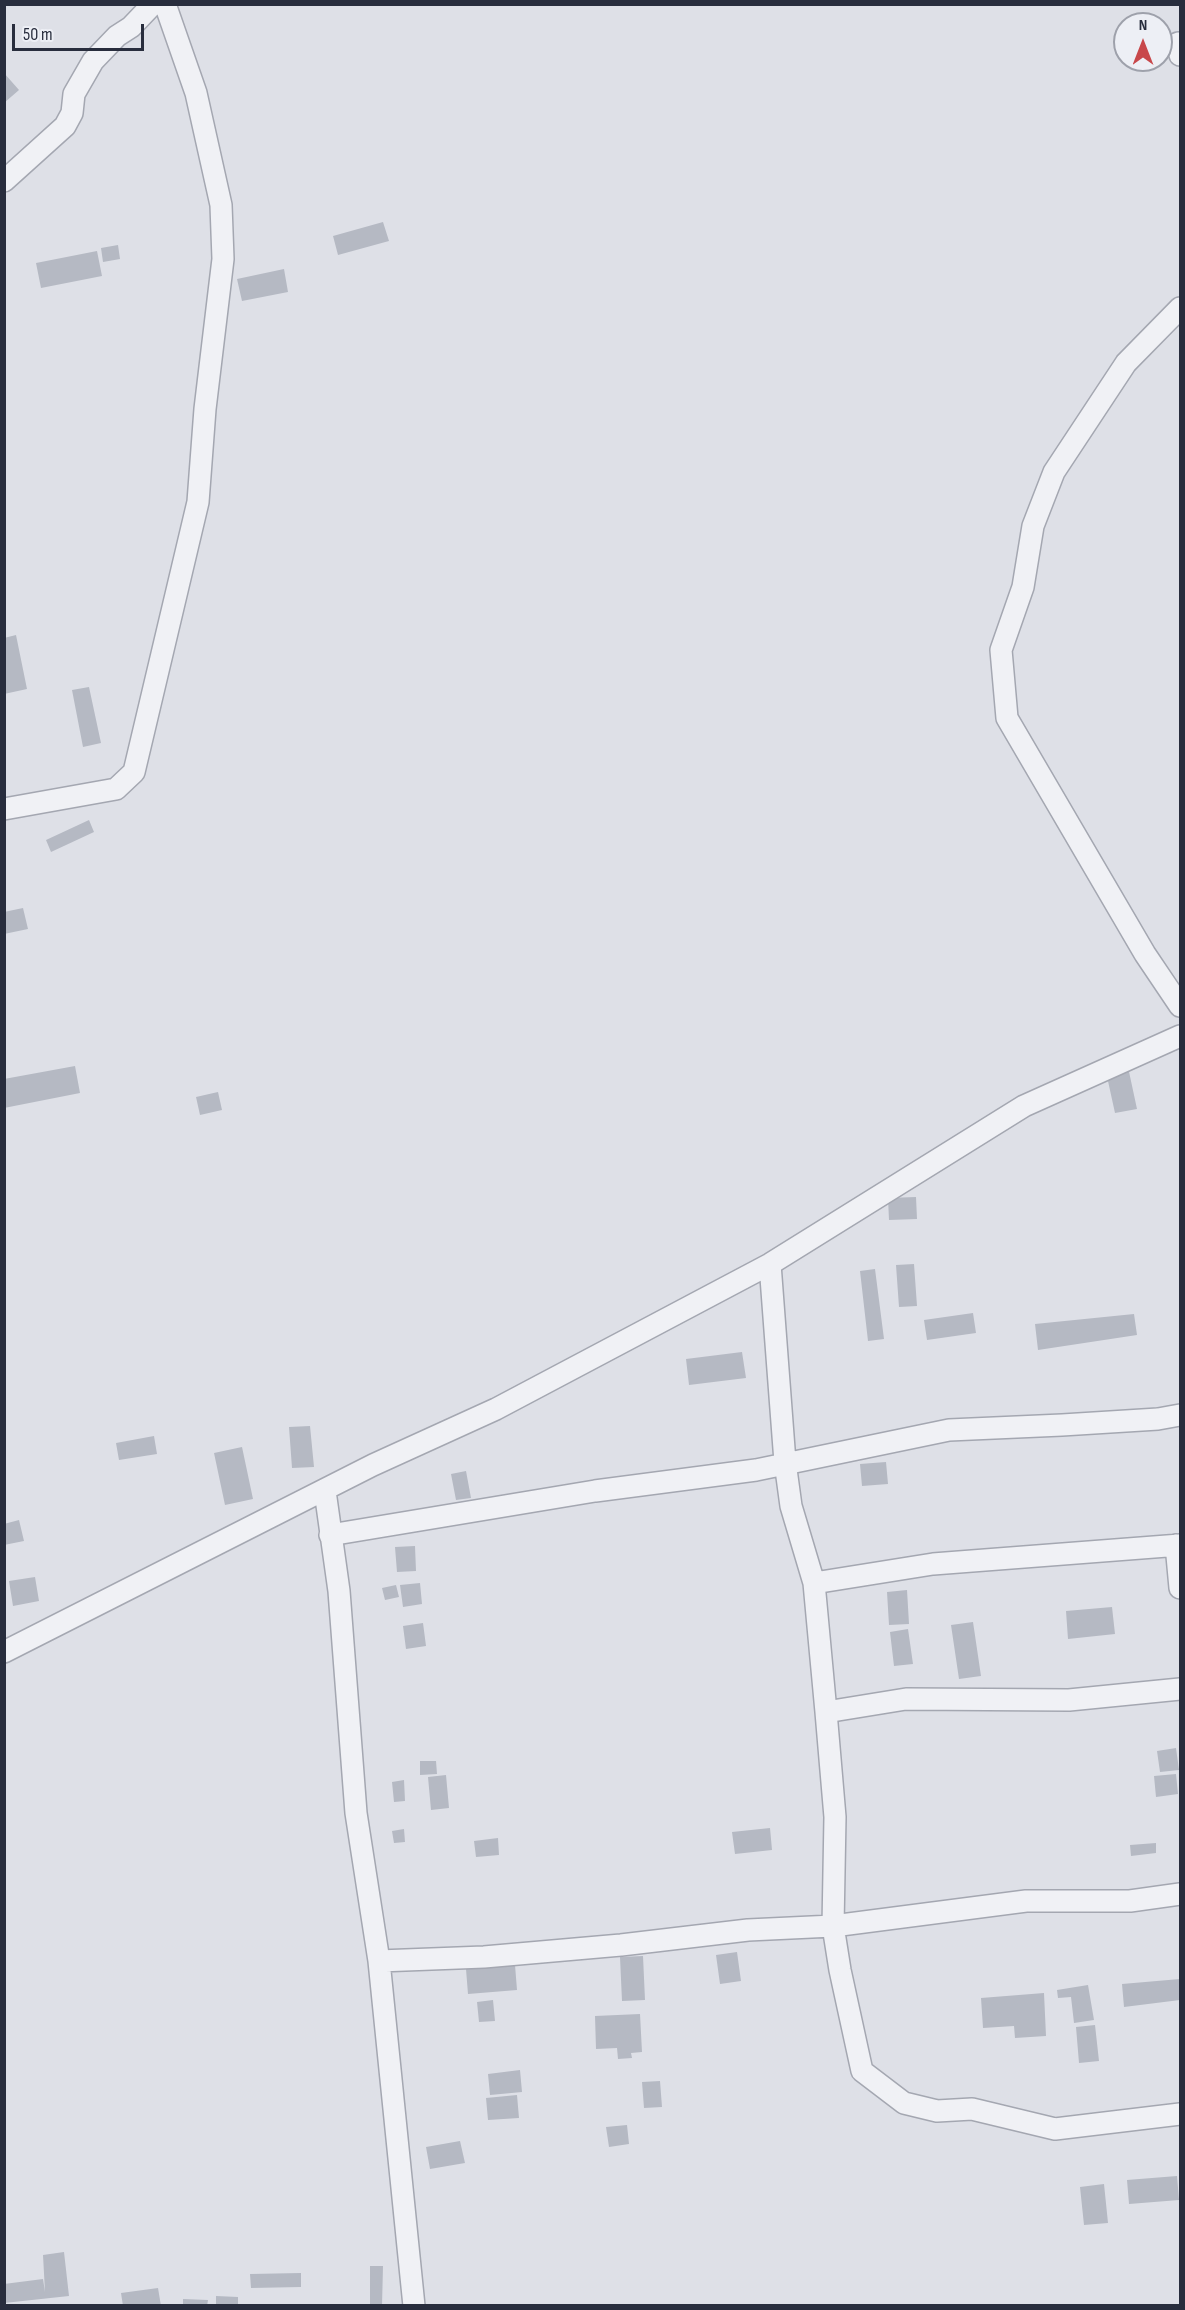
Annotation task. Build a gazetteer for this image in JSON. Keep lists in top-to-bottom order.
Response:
{
  "scale_bar": "50 m",
  "north": "top"
}
